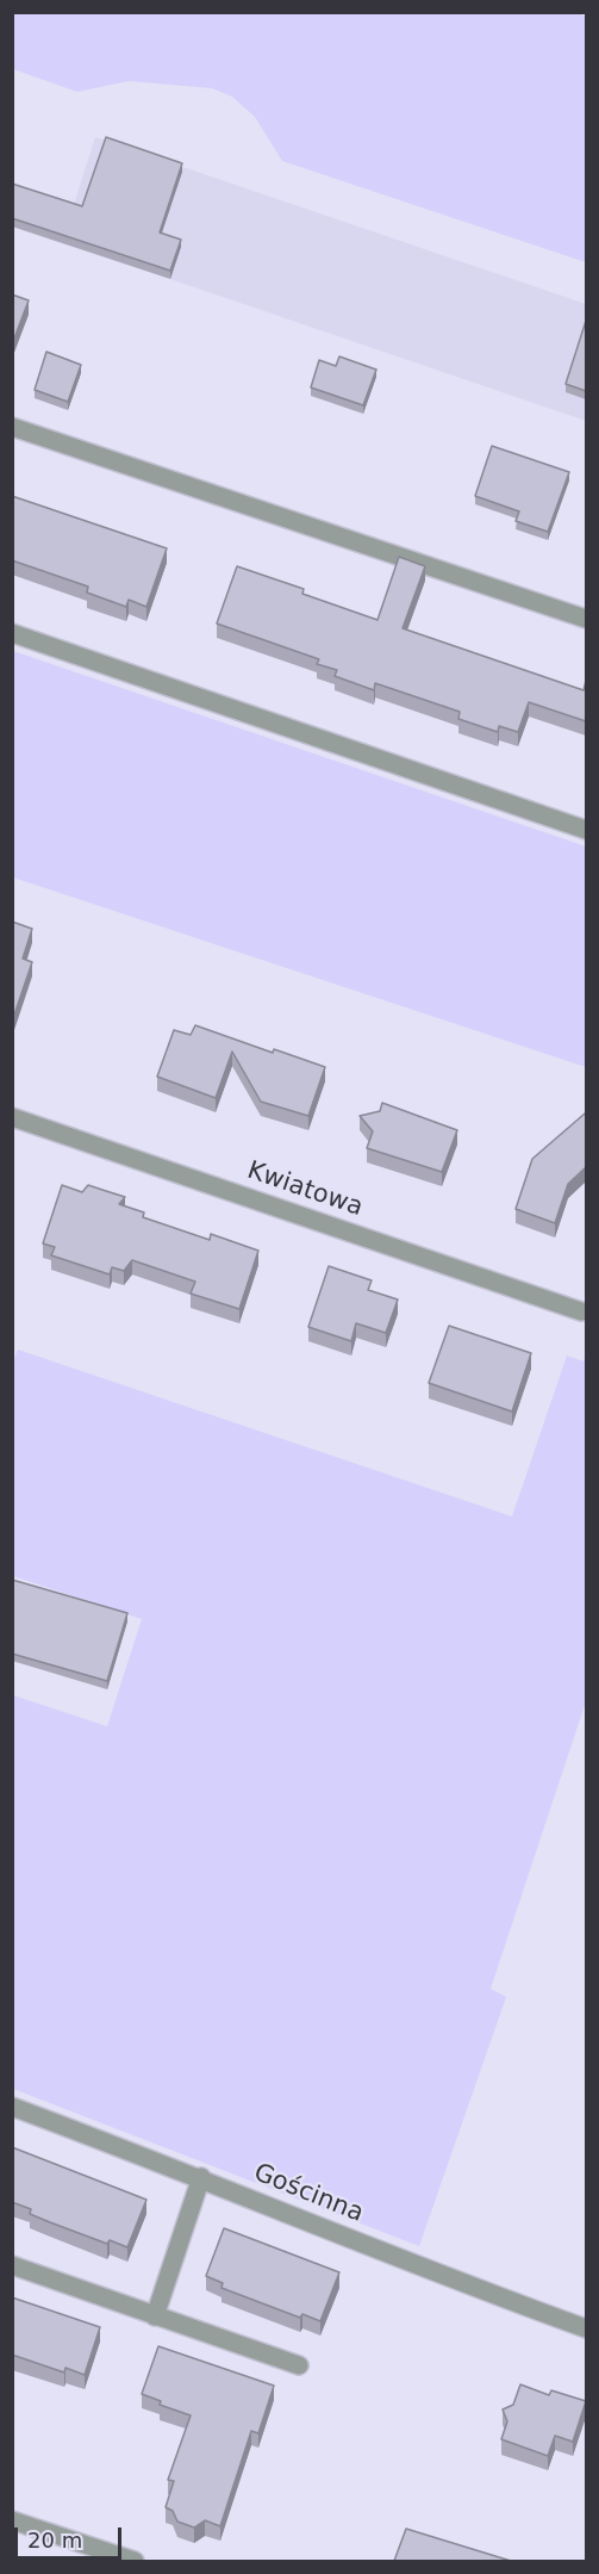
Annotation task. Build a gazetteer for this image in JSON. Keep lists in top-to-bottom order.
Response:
{
  "streets": {
    "street": ["Kwiatowa", "Gościnna"]
  },
  "scale_bar": "20 m"
}
